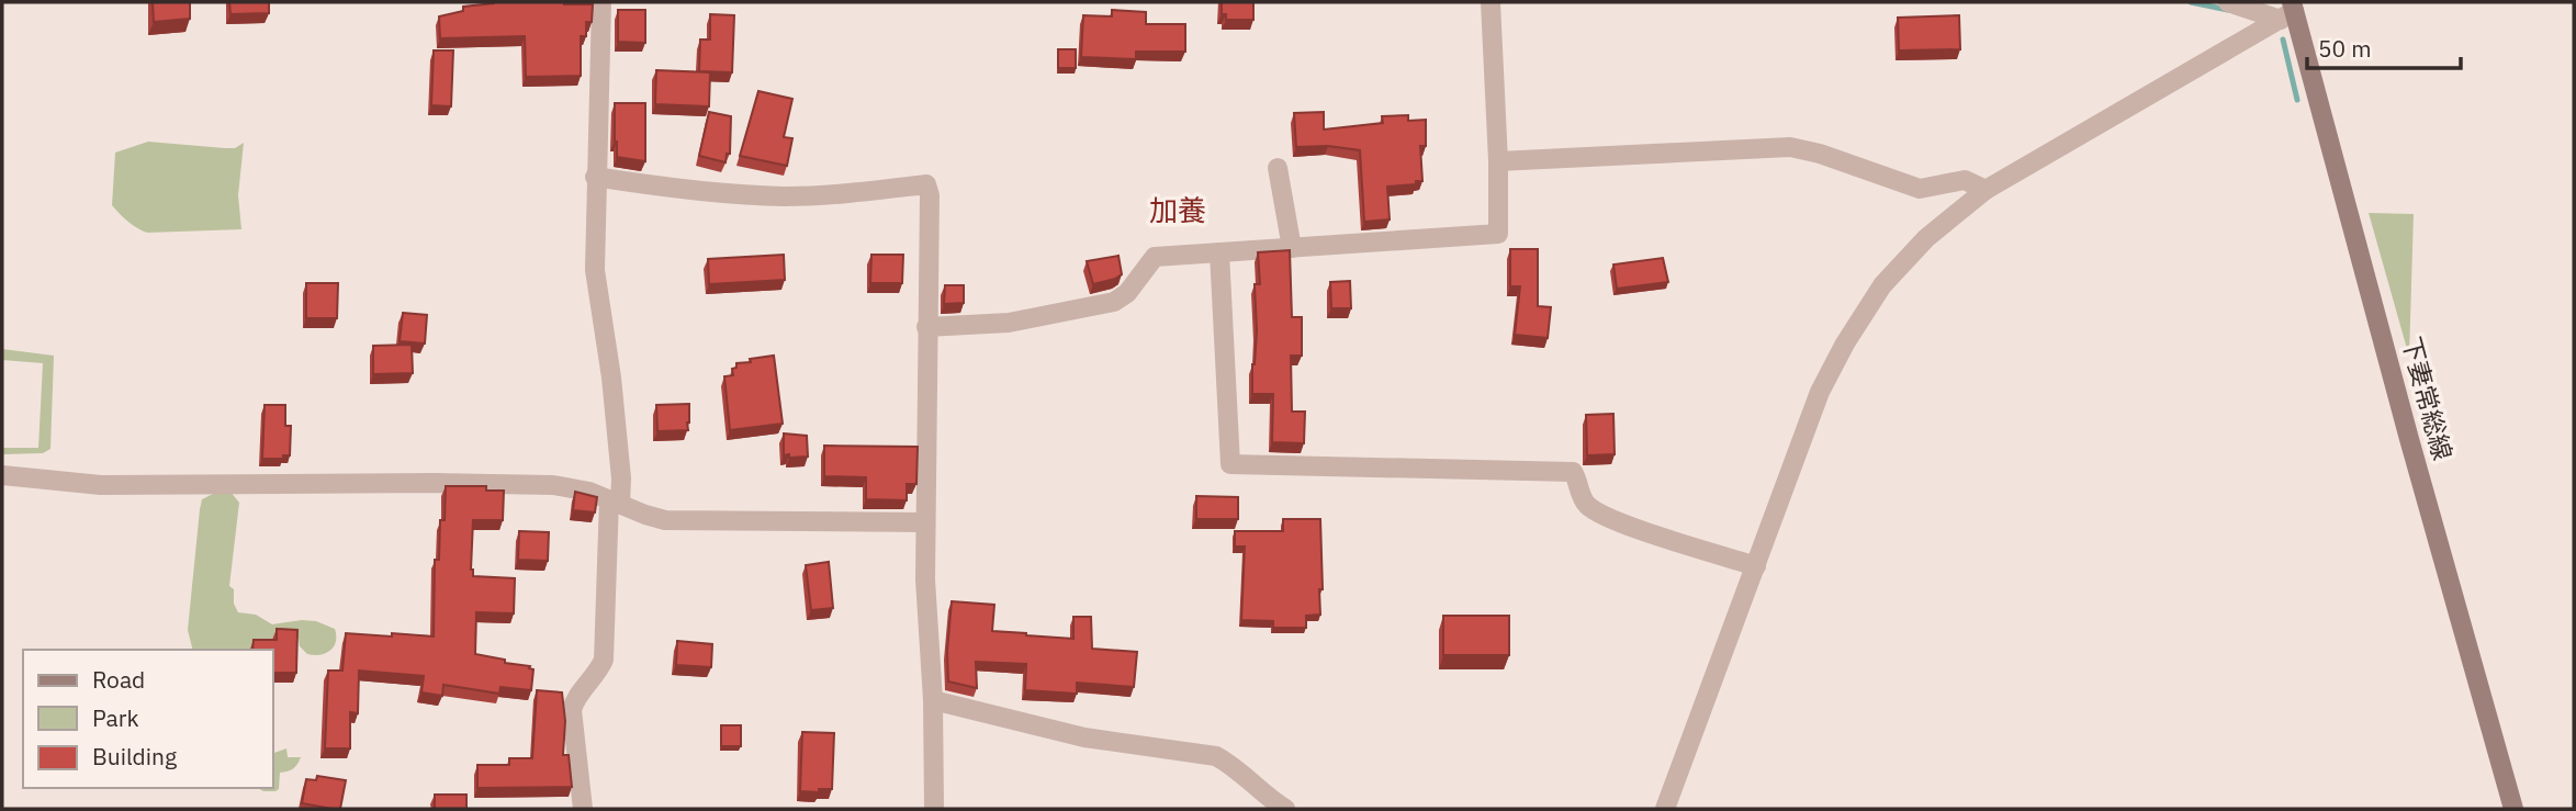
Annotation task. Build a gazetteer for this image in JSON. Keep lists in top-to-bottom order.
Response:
{
  "streets": {
    "main road": ["下妻常総線"]
  },
  "districts": ["加養"],
  "legend": ["Road", "Park", "Building"],
  "scale_bar": "50 m"
}
